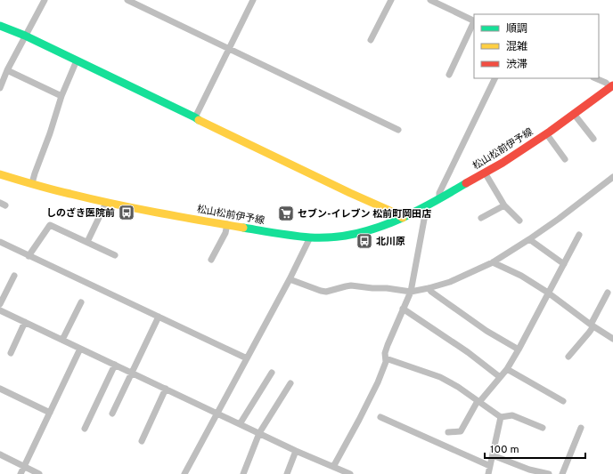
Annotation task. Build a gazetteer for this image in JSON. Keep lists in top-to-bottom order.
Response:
{
  "streets": {
    "main road": ["松山松前伊予線"]
  },
  "places": {
    "bus stop": ["しのざき医院前", "北川原"],
    "supermarket": ["セブン-イレブン 松前町岡田店"]
  },
  "legend": ["順調", "混雑", "渋滞"],
  "scale_bar": "100 m"
}
